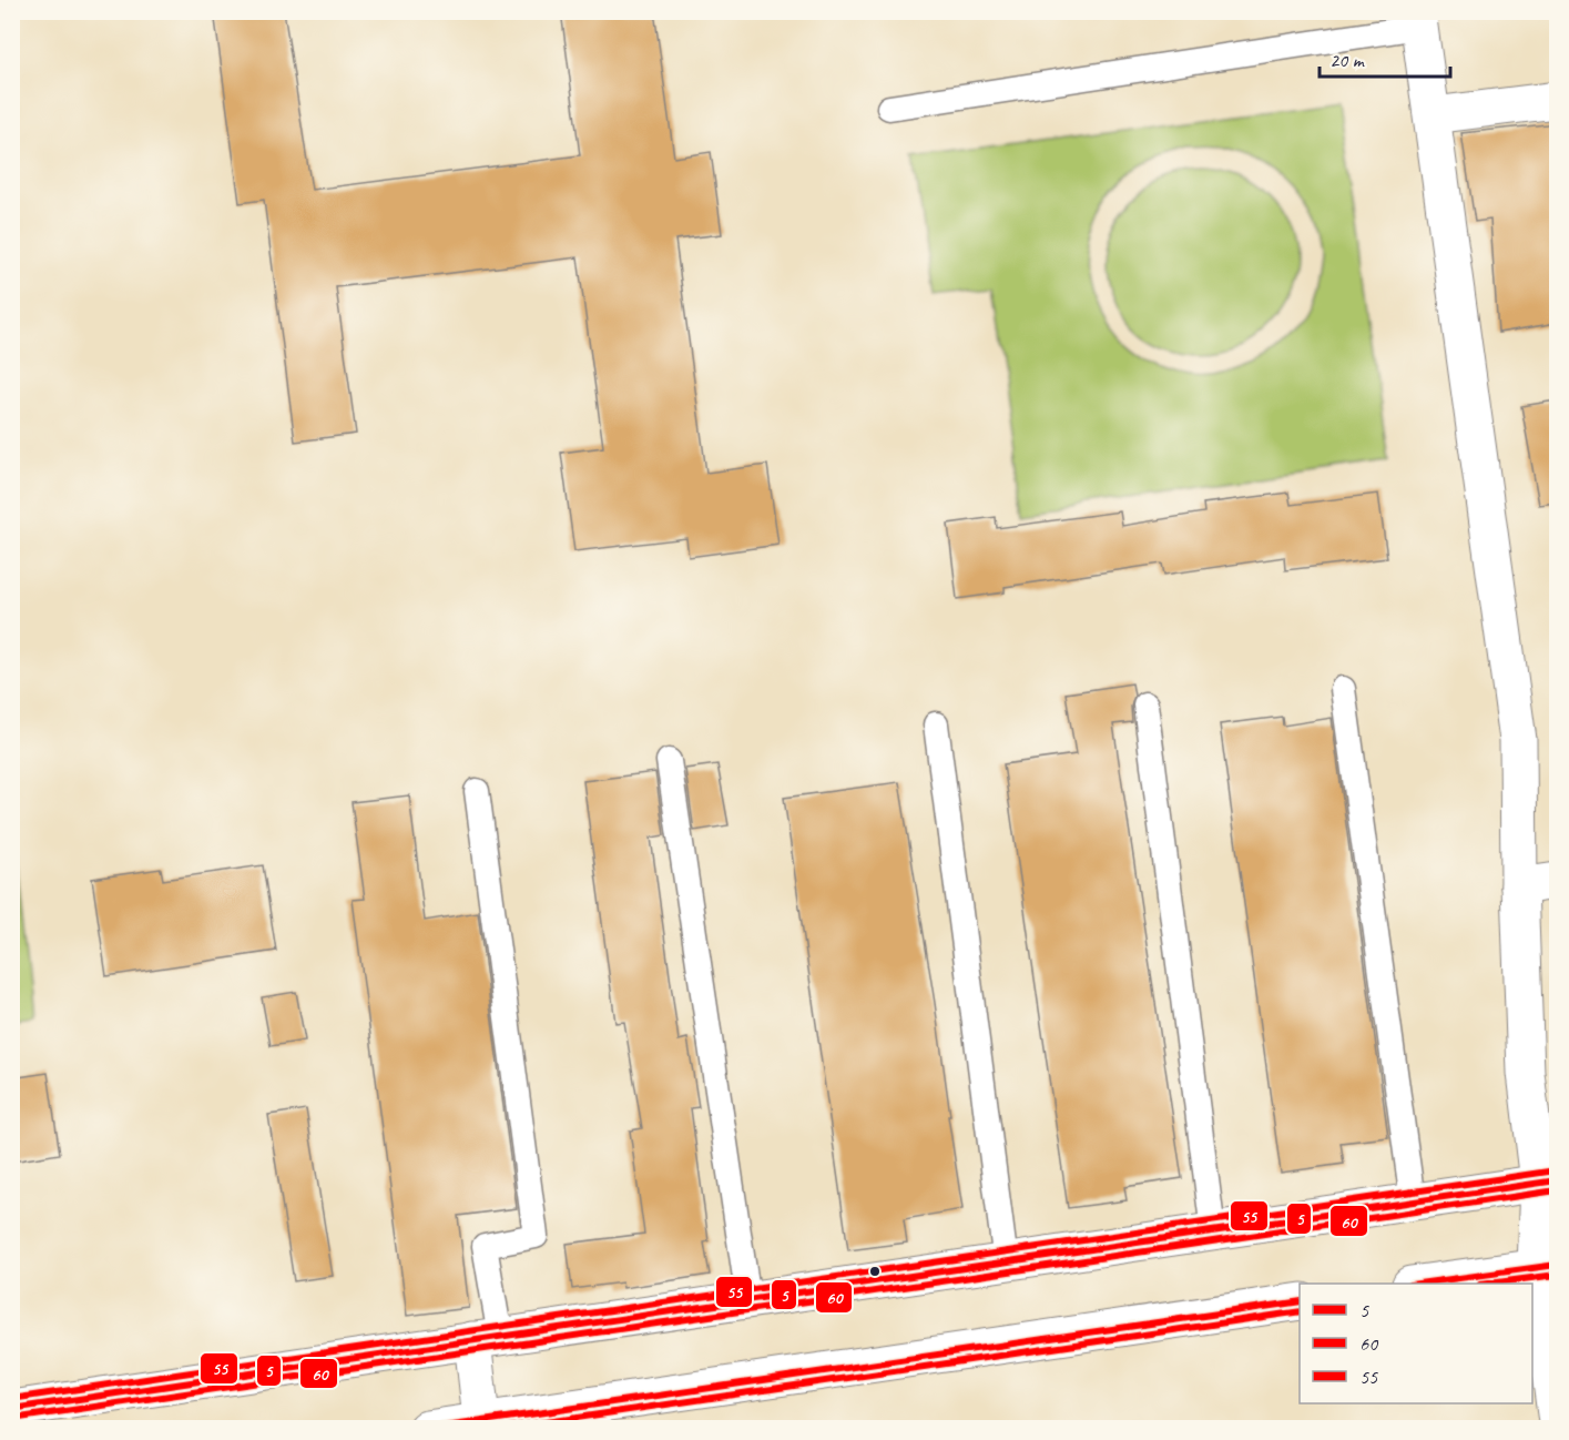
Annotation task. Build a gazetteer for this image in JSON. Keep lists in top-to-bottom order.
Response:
{
  "lines": ["transit line 55", "transit line 5", "transit line 60"],
  "legend": ["5", "60", "55"],
  "scale_bar": "20 m"
}
